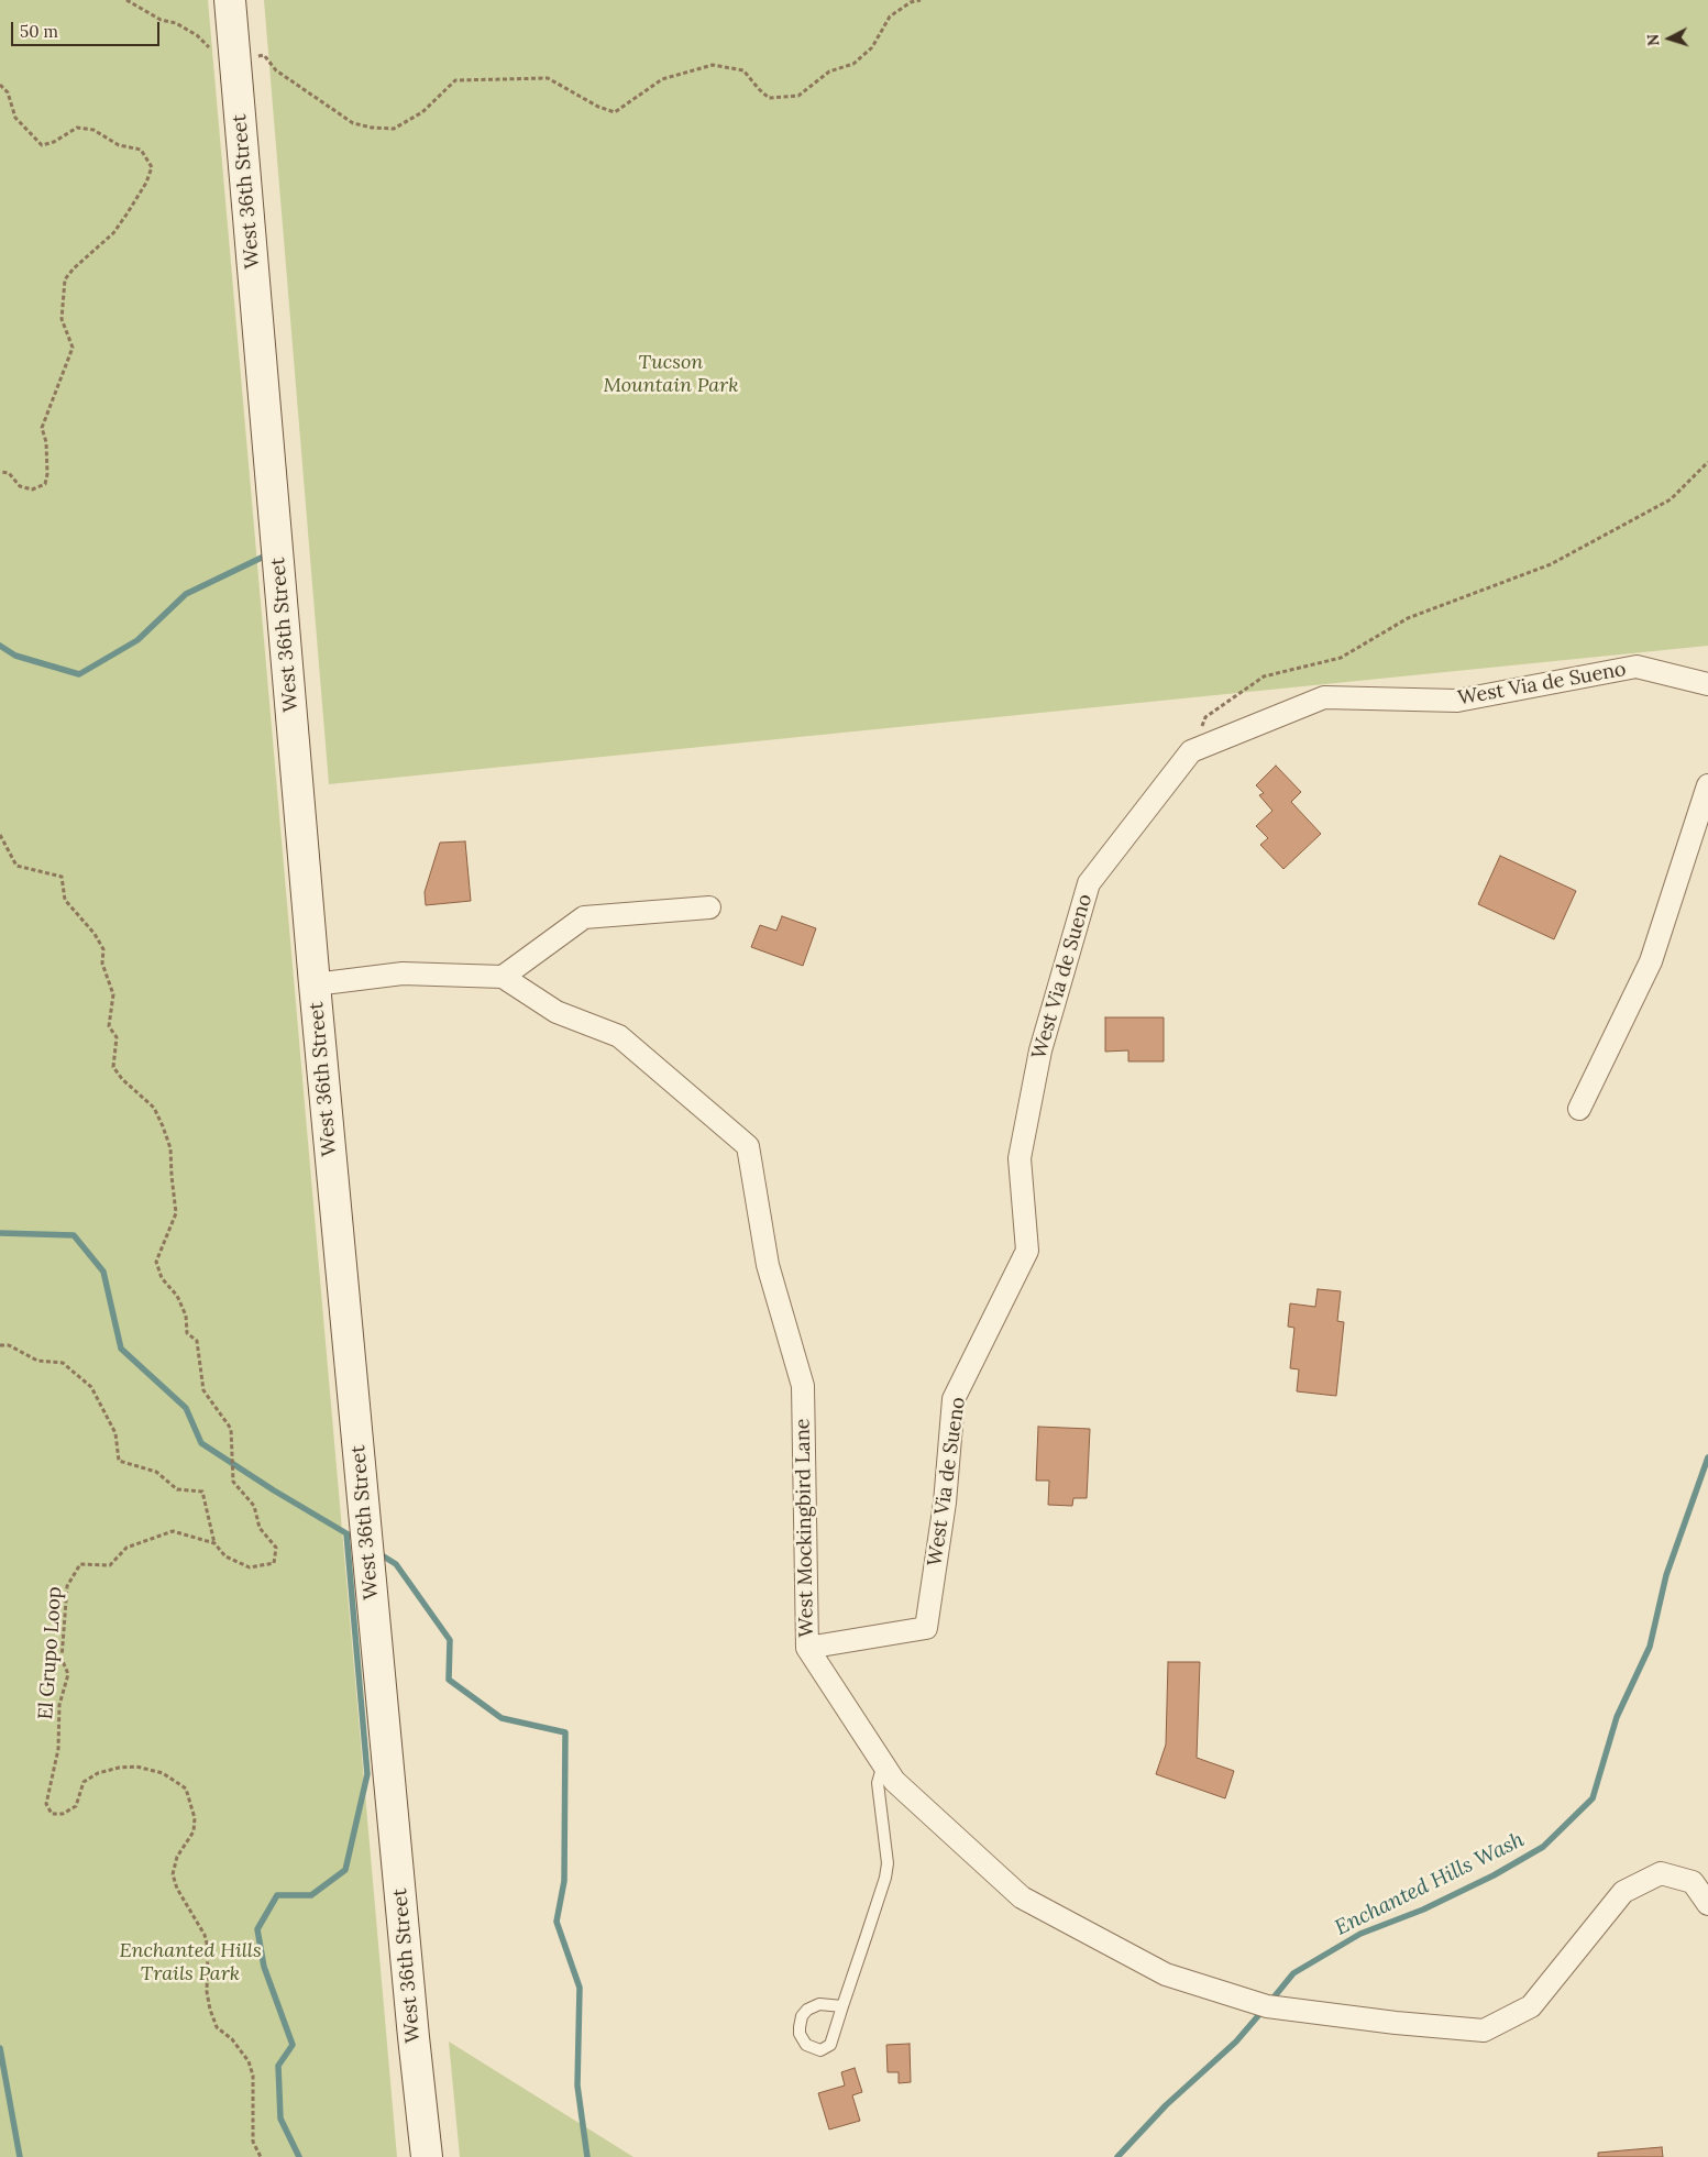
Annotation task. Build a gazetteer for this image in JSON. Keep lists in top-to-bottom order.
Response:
{
  "streets": {
    "street": ["West 36th Street", "West Via de Sueno", "West Mockingbird Lane"],
    "path": ["El Grupo Loop"]
  },
  "crossings": [
    ["West Via de Sueno", "West Mockingbird Lane"]
  ],
  "water": ["Enchanted Hills Wash"],
  "parks": ["Tucson Mountain Park", "Enchanted Hills Trails Park"],
  "scale_bar": "50 m",
  "north": "left"
}
